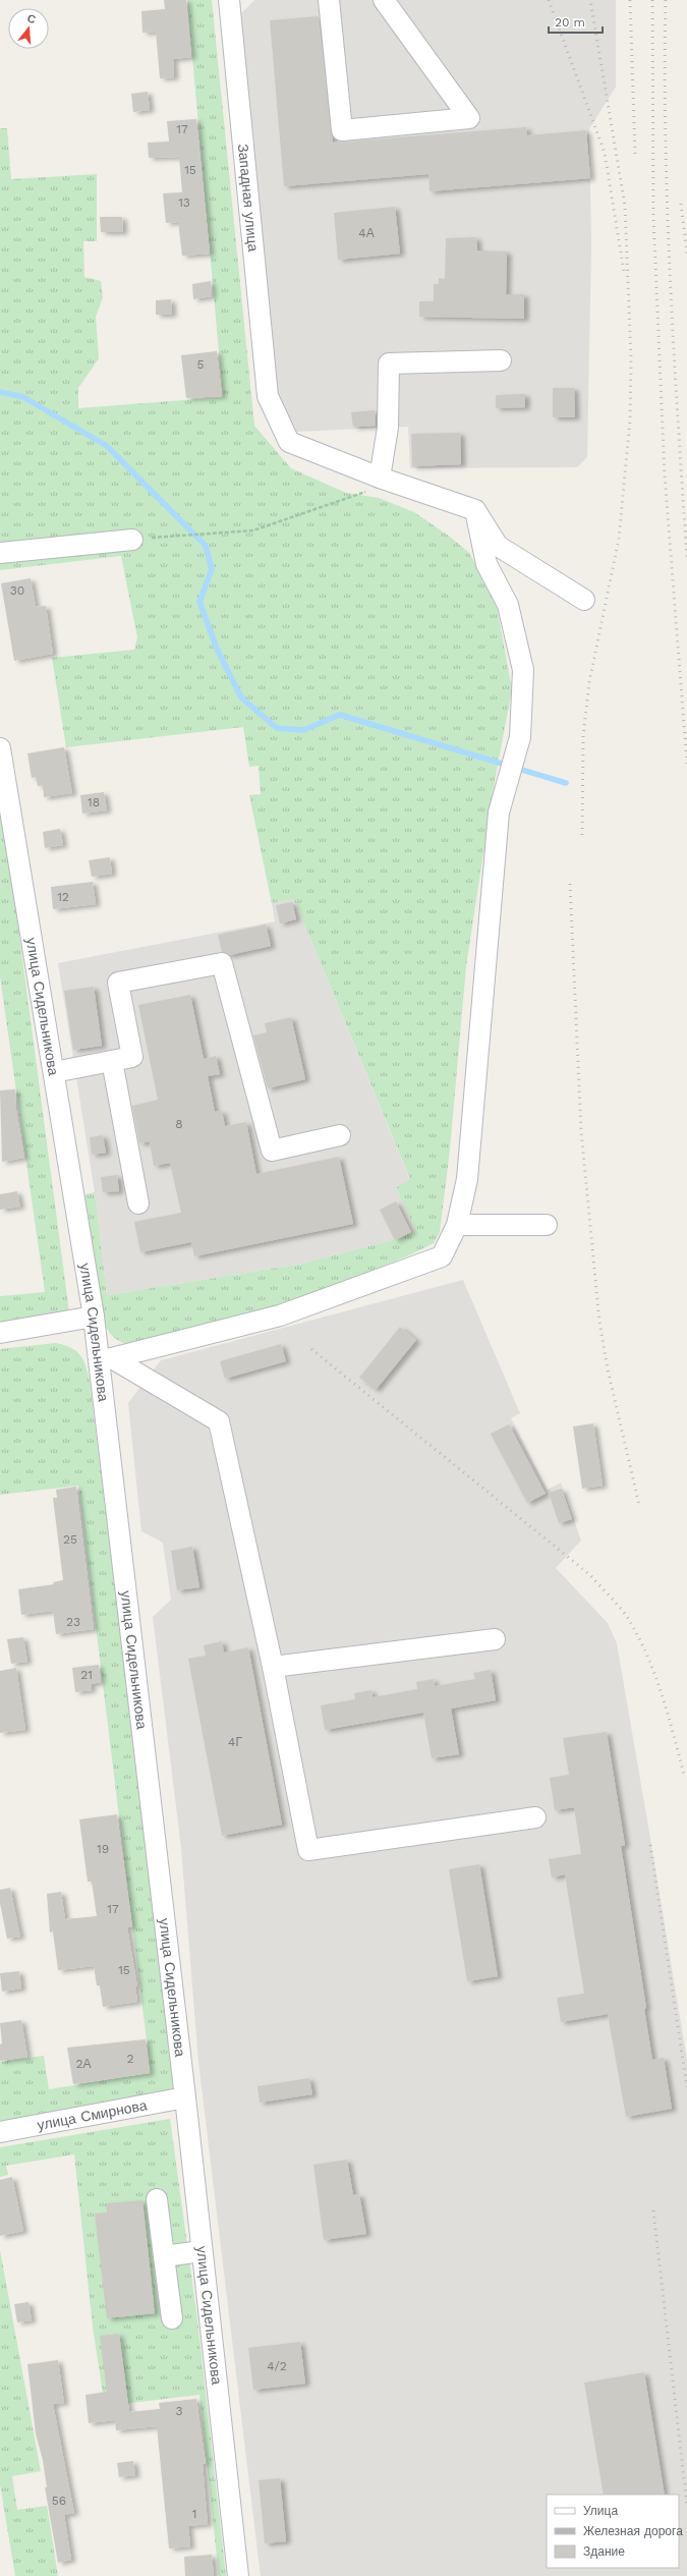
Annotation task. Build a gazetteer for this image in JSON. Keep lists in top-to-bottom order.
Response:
{
  "streets": {
    "street": ["Западная улица", "улица Сидельникова", "улица Смирнова"]
  },
  "crossings": [
    ["улица Сидельникова", "улица Смирнова"]
  ],
  "house_numbers": [
    "17",
    "15",
    "13",
    "4А",
    "5",
    "30",
    "18",
    "12",
    "8",
    "25",
    "23",
    "21",
    "4Г",
    "19",
    "17",
    "15",
    "2",
    "2А",
    "4/2",
    "3",
    "56",
    "1"
  ],
  "legend": ["Улица", "Железная дорога", "Здание"],
  "scale_bar": "20 m",
  "north": "top"
}
